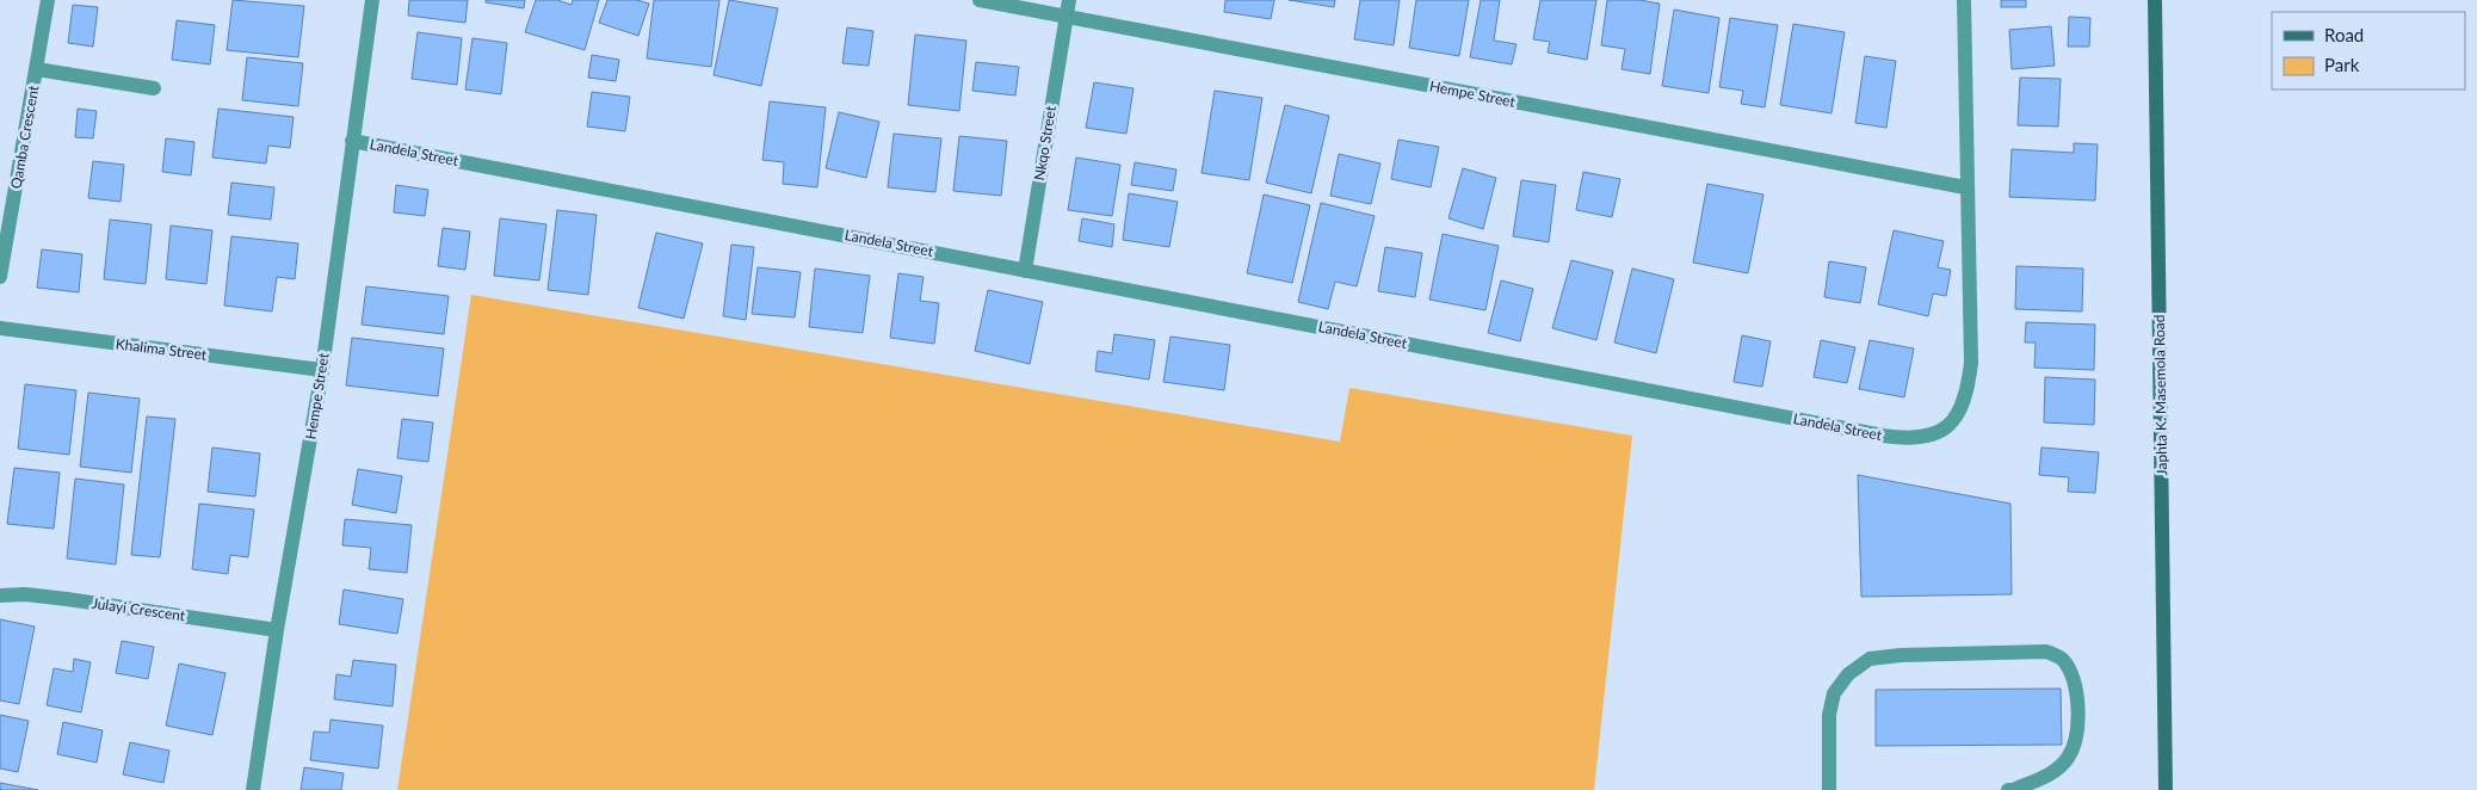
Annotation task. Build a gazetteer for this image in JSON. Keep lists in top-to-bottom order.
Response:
{
  "streets": {
    "main road": ["Japhta K. Masemola Road"],
    "street": [
      "Hempe Street",
      "Qamba Crescent",
      "Nkqo Street",
      "Landela Street",
      "Khalima Street",
      "Julayi Crescent"
    ]
  },
  "crossings": [
    ["Hempe Street", "Nkqo Street"],
    ["Hempe Street", "Landela Street"],
    ["Hempe Street", "Khalima Street"],
    ["Hempe Street", "Julayi Crescent"],
    ["Nkqo Street", "Landela Street"]
  ],
  "legend": ["Road", "Park"]
}
